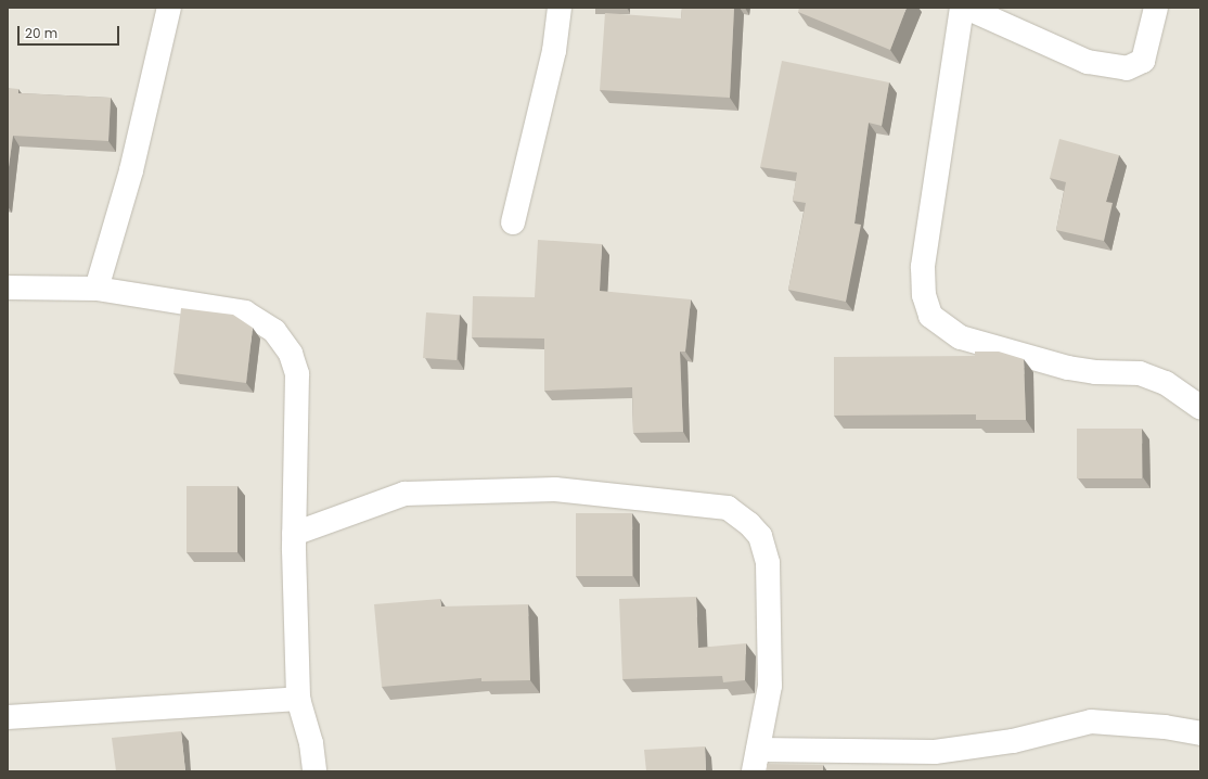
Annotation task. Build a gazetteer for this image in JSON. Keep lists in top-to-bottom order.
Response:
{
  "scale_bar": "20 m"
}
